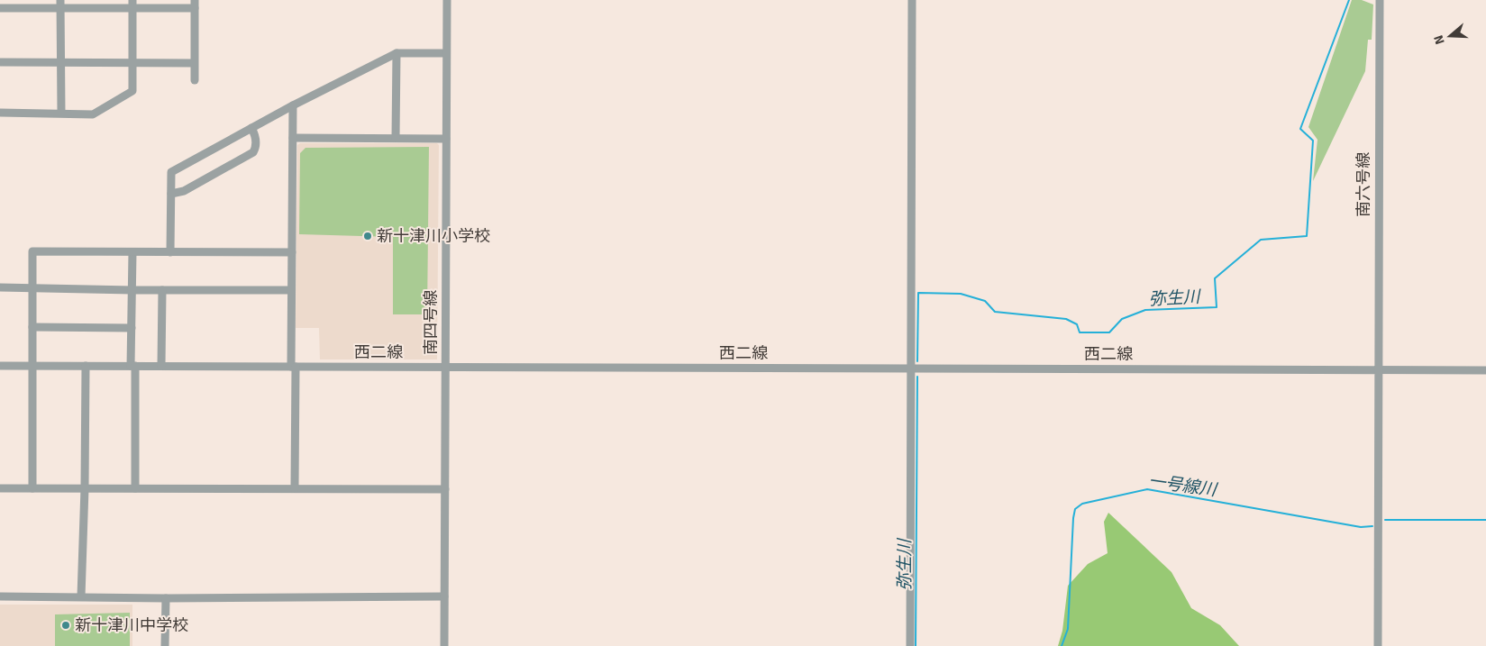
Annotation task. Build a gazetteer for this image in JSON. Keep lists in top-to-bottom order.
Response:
{
  "streets": {
    "street": ["南六号線", "南四号線", "西二線"]
  },
  "crossings": [
    ["南六号線", "西二線"],
    ["南四号線", "西二線"]
  ],
  "water": ["弥生川", "一号線川"],
  "places": ["新十津川小学校", "新十津川中学校"],
  "north": "left"
}
